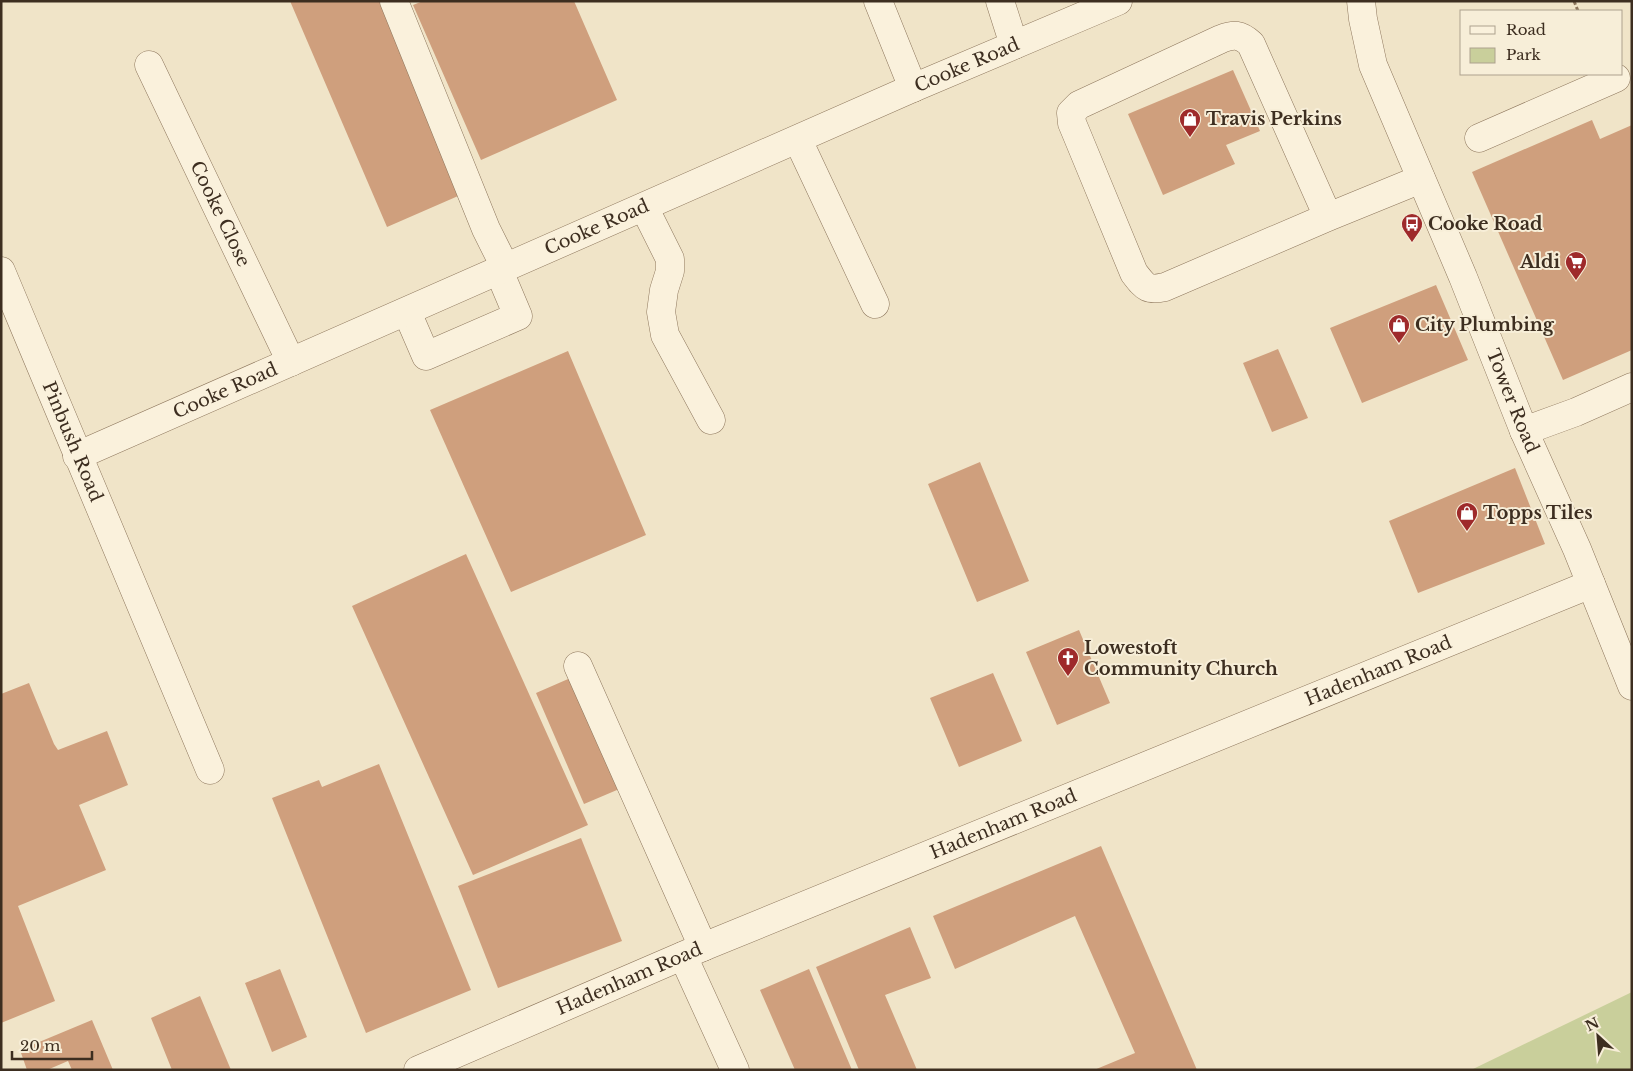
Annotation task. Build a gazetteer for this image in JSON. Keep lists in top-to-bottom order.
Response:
{
  "streets": {
    "street": [
      "Cooke Road",
      "Cooke Close",
      "Tower Road",
      "Pinbush Road",
      "Hadenham Road"
    ]
  },
  "crossings": [
    ["Cooke Road", "Cooke Close"],
    ["Cooke Road", "Pinbush Road"],
    ["Tower Road", "Hadenham Road"]
  ],
  "places": {
    "shop": ["Travis Perkins", "City Plumbing", "Topps Tiles"],
    "bus stop": ["Cooke Road"],
    "supermarket": ["Aldi"],
    "church": ["Lowestoft Community Church"]
  },
  "legend": ["Road", "Park"],
  "scale_bar": "20 m",
  "north": "top left"
}
